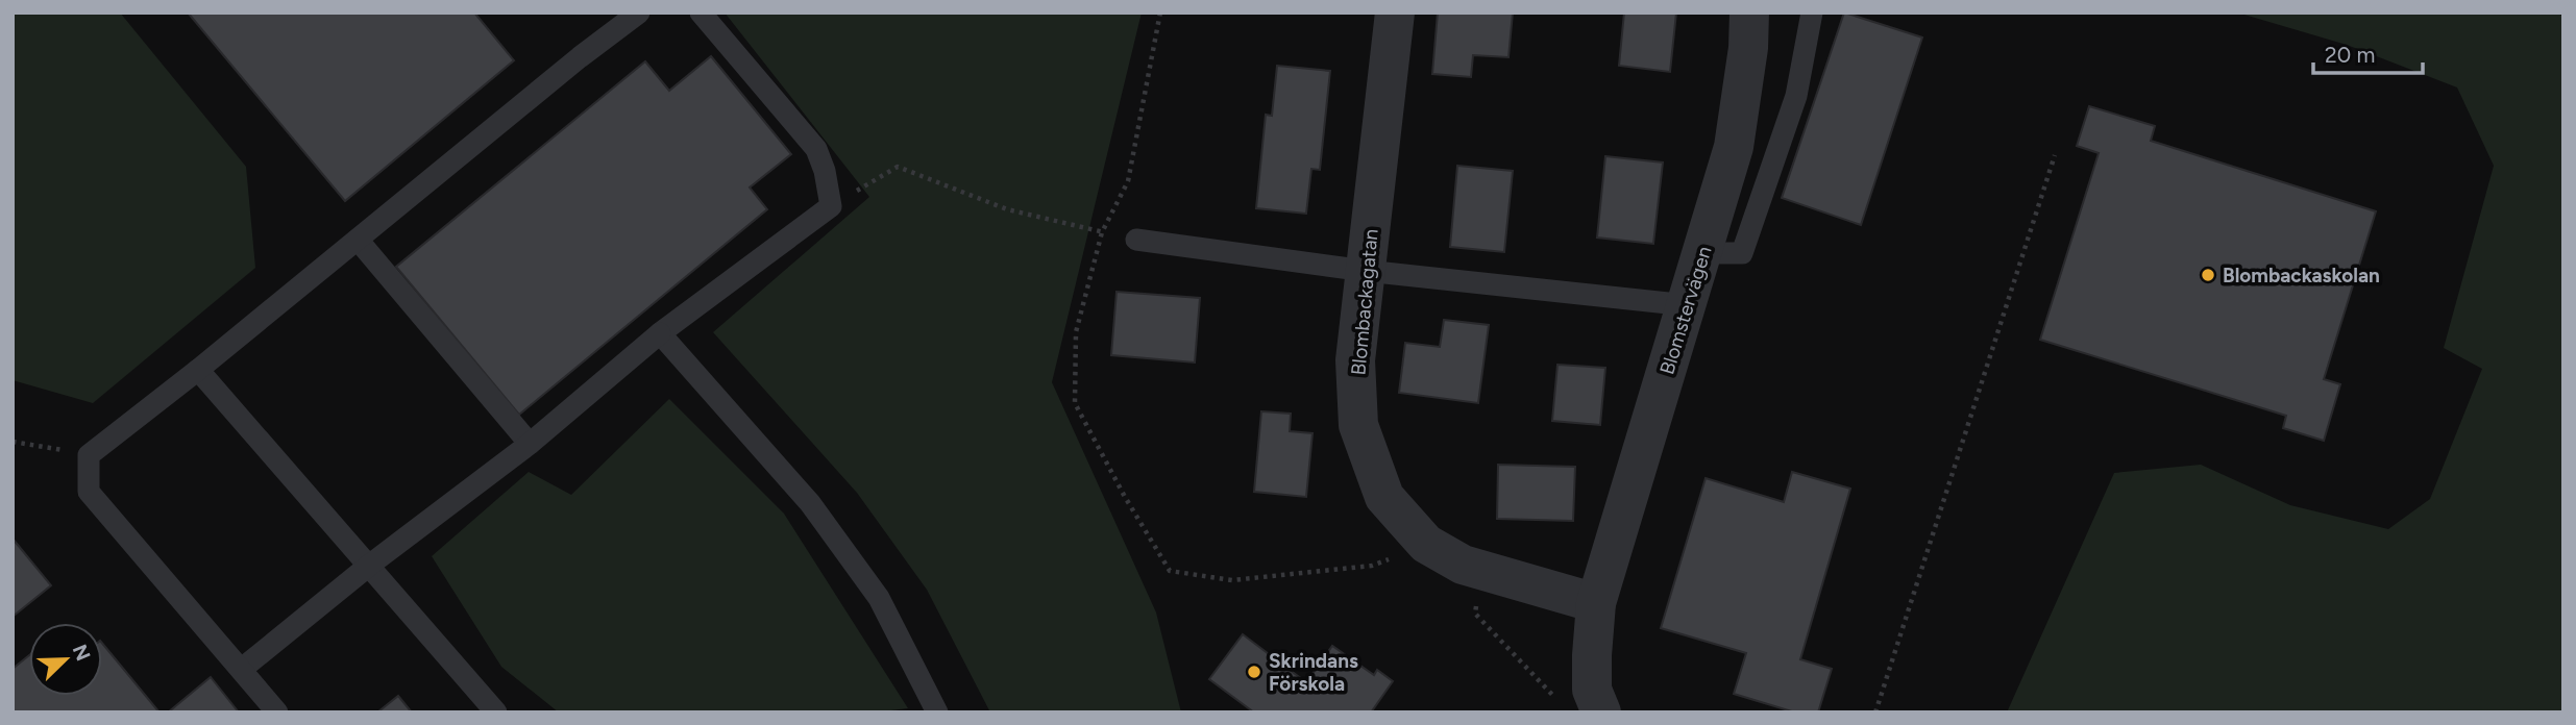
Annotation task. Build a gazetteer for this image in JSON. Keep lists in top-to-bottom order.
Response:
{
  "streets": {
    "street": ["Blombackagatan", "Blomstervägen"]
  },
  "crossings": [
    ["Blombackagatan", "Blomstervägen"]
  ],
  "places": ["Blombackaskolan", "Skrindans Förskola"],
  "scale_bar": "20 m",
  "north": "top right"
}
